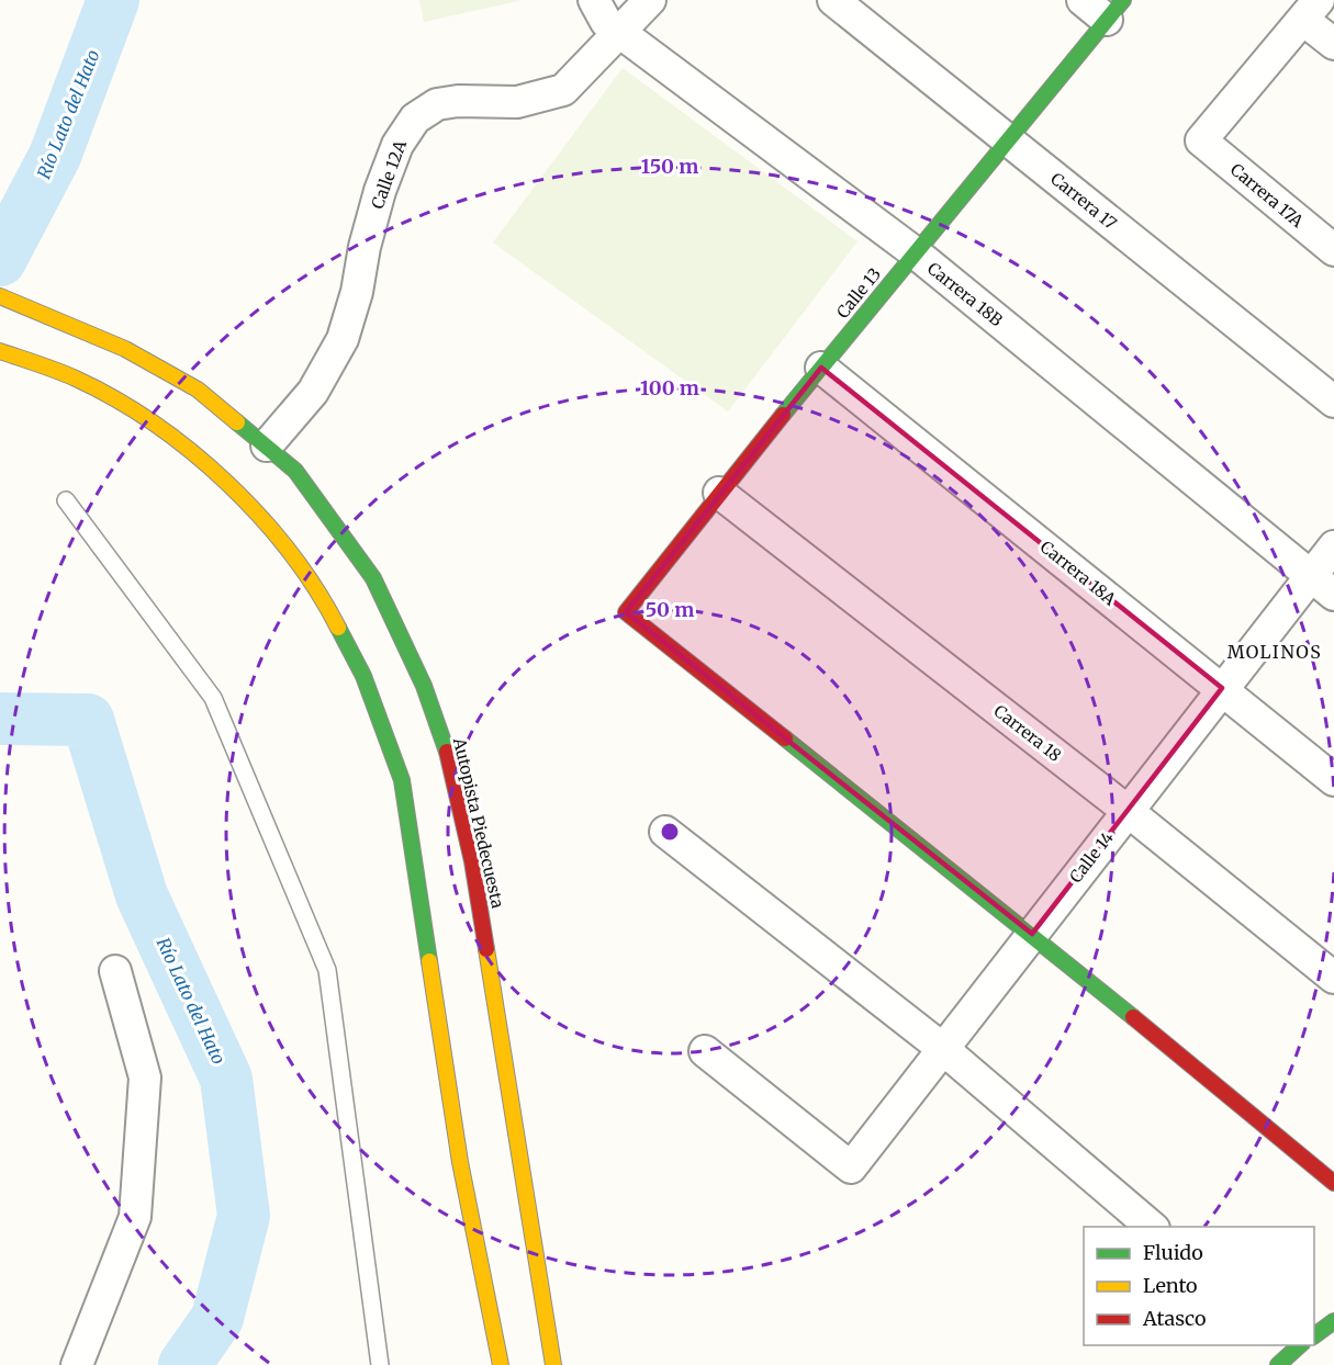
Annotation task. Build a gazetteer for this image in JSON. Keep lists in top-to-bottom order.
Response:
{
  "streets": {
    "main road": ["Calle 13", "Autopista Piedecuesta"],
    "street": [
      "Calle 12A",
      "Carrera 17A",
      "Carrera 17",
      "Carrera 18B",
      "Carrera 18A",
      "Carrera 18",
      "Calle 14"
    ]
  },
  "crossings": [
    ["Calle 12A", "Carrera 18B"],
    ["Calle 12A", "Autopista Piedecuesta"],
    ["Carrera 17", "Calle 13"],
    ["Calle 13", "Carrera 18B"],
    ["Calle 13", "Carrera 18A"],
    ["Calle 13", "Carrera 18"],
    ["Calle 13", "Calle 14"],
    ["Carrera 18B", "Calle 14"],
    ["Carrera 18A", "Calle 14"],
    ["Carrera 18", "Calle 14"]
  ],
  "districts": ["MOLINOS"],
  "water": ["Río Lato del Hato"],
  "legend": ["Fluido", "Lento", "Atasco"],
  "rings": ["150 m", "100 m", "50 m"]
}
